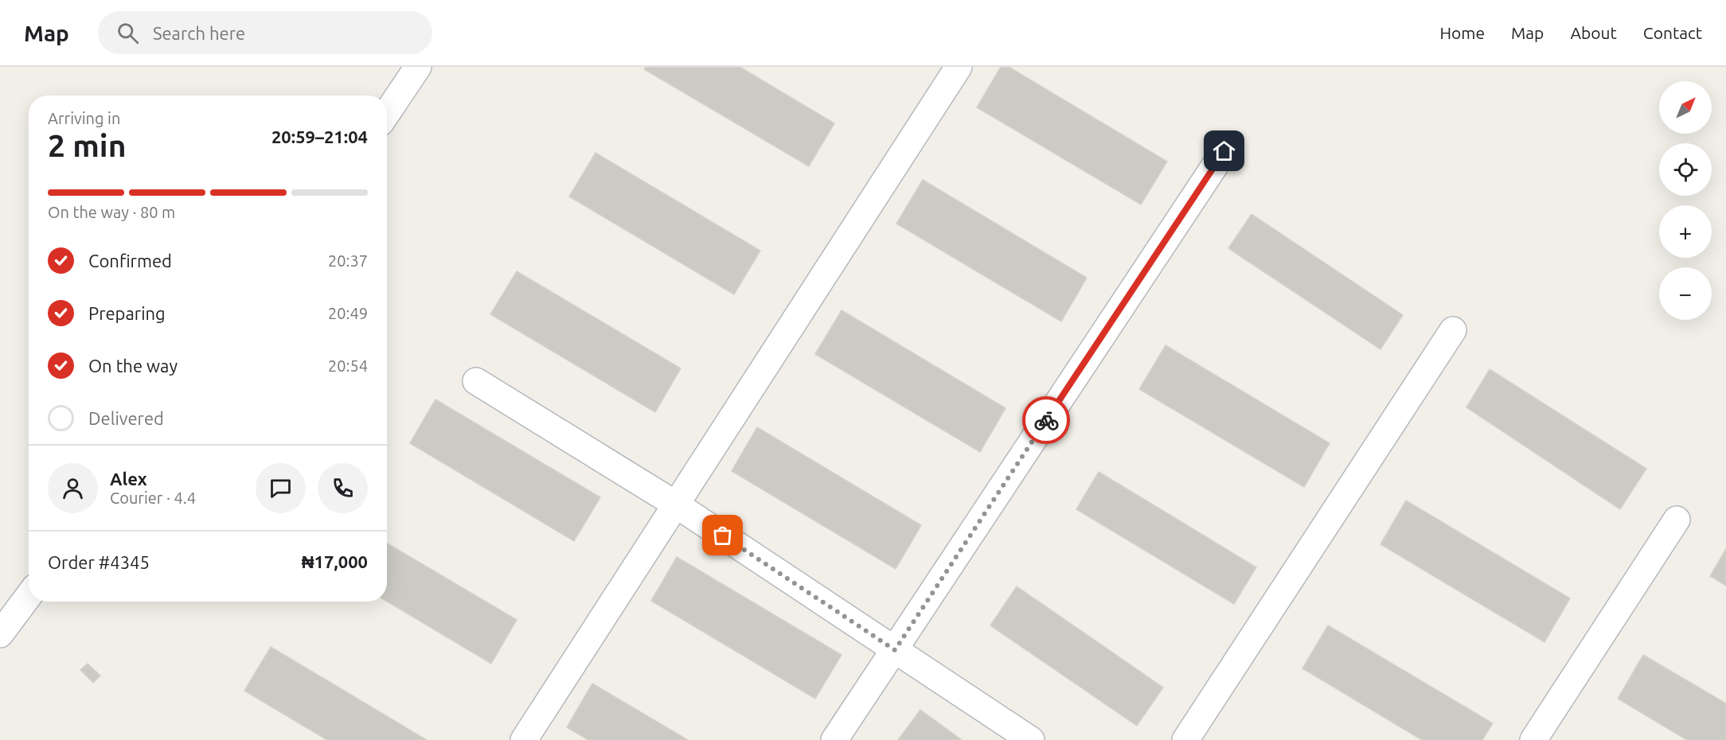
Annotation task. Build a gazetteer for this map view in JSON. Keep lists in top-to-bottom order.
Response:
{
  "north": "top right",
  "page": {
    "header": "Map",
    "search": "Search here",
    "nav": [
      "Home",
      "Map",
      "About",
      "Contact"
    ],
    "map_buttons": ["+", "−"],
    "heading": ["2 min", "Arriving in", "20:59–21:04"],
    "panel": [
      "Alex",
      "Courier · 4.4",
      "Order #4345",
      "₦17,000"
    ],
    "bar": "On the way · 80 m",
    "list": [
      ["Confirmed", "20:37"],
      ["Preparing", "20:49"],
      ["On the way", "20:54"],
      "Delivered"
    ]
  }
}
